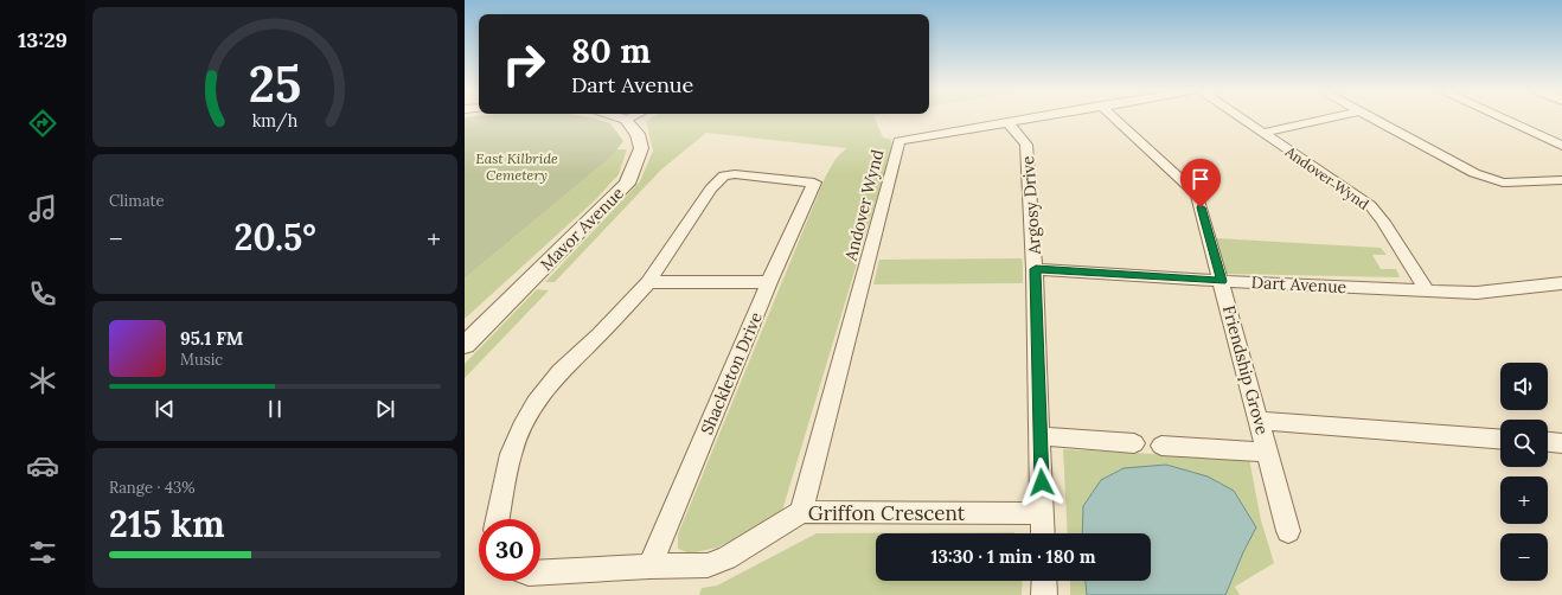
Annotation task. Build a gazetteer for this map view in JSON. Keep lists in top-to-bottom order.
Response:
{
  "streets": {
    "street": [
      "Andover Wynd",
      "Argosy Drive",
      "Mavor Avenue",
      "Dart Avenue",
      "Friendship Grove",
      "Shackleton Drive",
      "Griffon Crescent"
    ]
  },
  "crossings": [
    ["Andover Wynd", "Argosy Drive"],
    ["Andover Wynd", "Dart Avenue"],
    ["Andover Wynd", "Griffon Crescent"],
    ["Argosy Drive", "Dart Avenue"],
    ["Argosy Drive", "Griffon Crescent"],
    ["Dart Avenue", "Friendship Grove"],
    ["Shackleton Drive", "Griffon Crescent"]
  ],
  "parks": ["East Kilbride Cemetery"],
  "page": {
    "tabs": "13:29",
    "turn": ["80 m", "Dart Avenue"],
    "tile": [
      "Climate",
      ["Range · 43%", "215 km"]
    ],
    "heat": ["−", "20.5°", "+"],
    "song": ["95.1 FM", "Music"],
    "map_buttons": ["+", "−"],
    "limit": "30",
    "trip": "13:30 · 1 min · 180 m",
    "gauge": ["25", "km/h"]
  }
}
